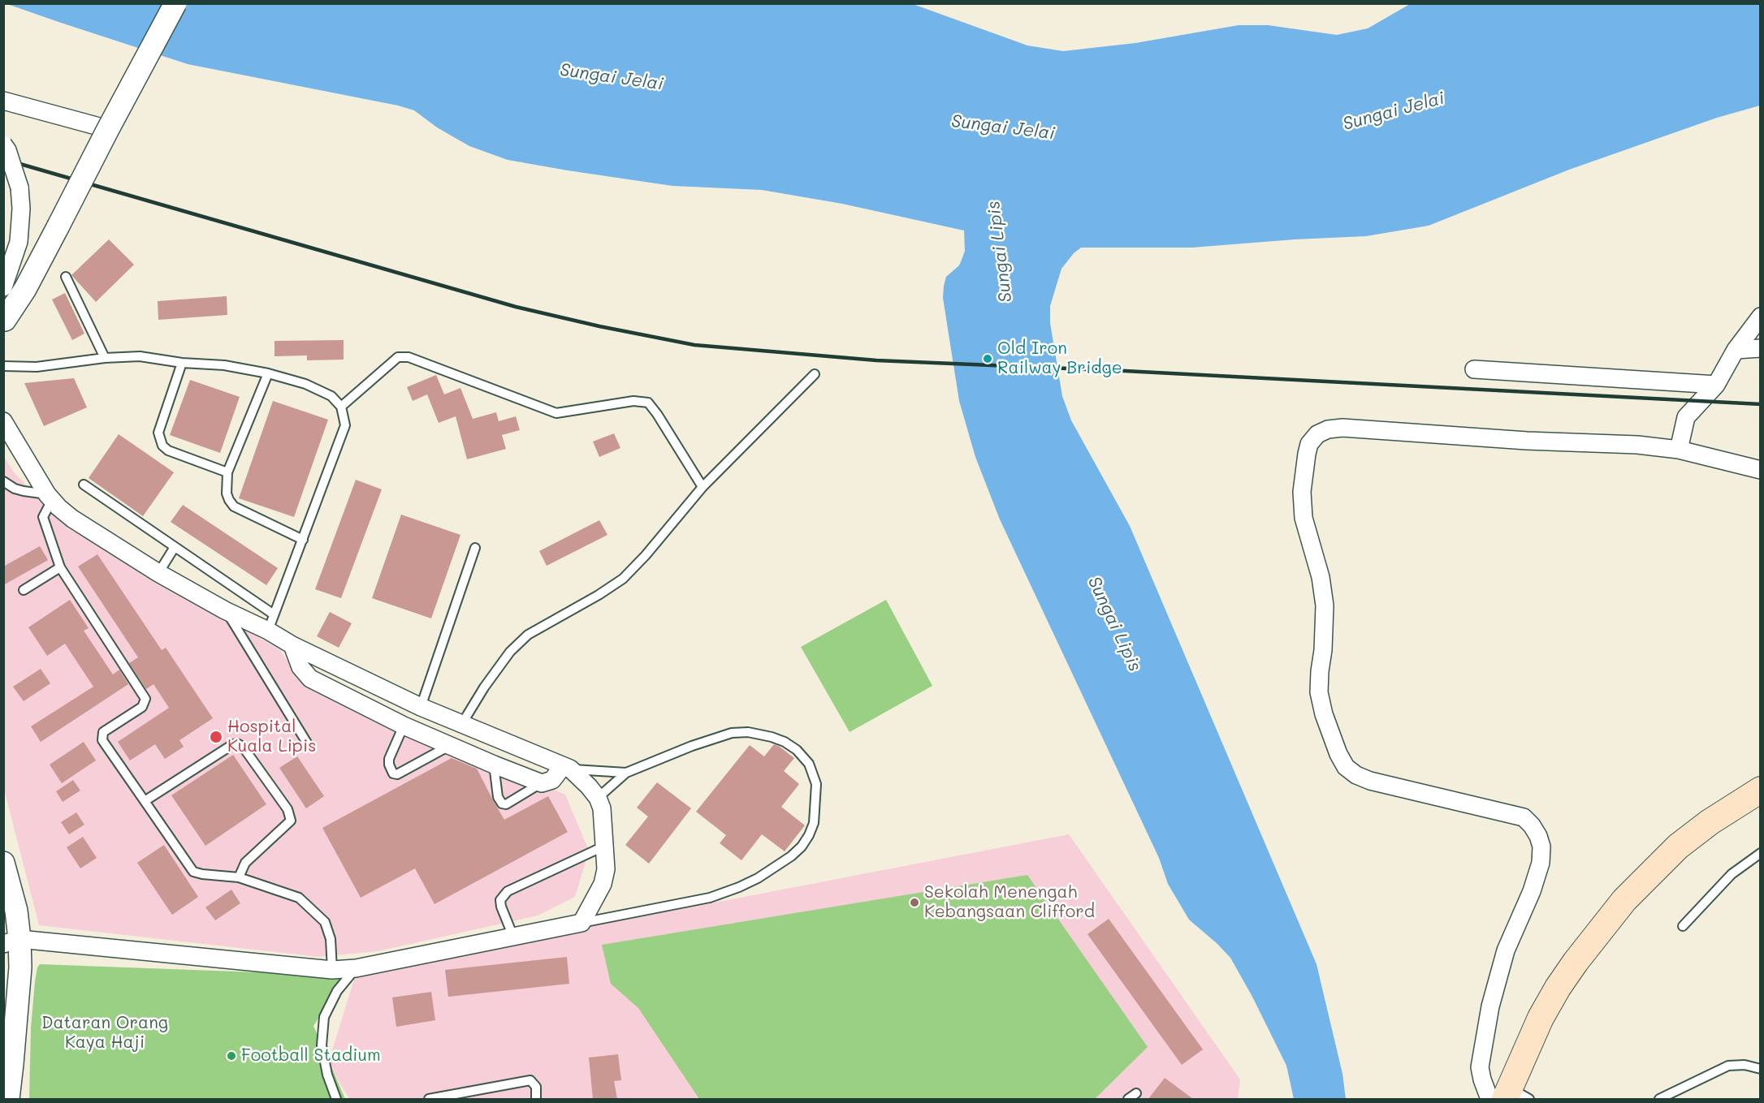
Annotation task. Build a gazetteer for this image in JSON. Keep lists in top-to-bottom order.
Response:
{
  "water": ["Sungai Jelai", "Sungai Lipis"],
  "parks": ["Dataran Orang Kaya Haji"],
  "places": [
    "Old Iron Railway Bridge",
    "Hospital Kuala Lipis",
    "Sekolah Menengah Kebangsaan Clifford",
    "Football Stadium"
  ]
}
